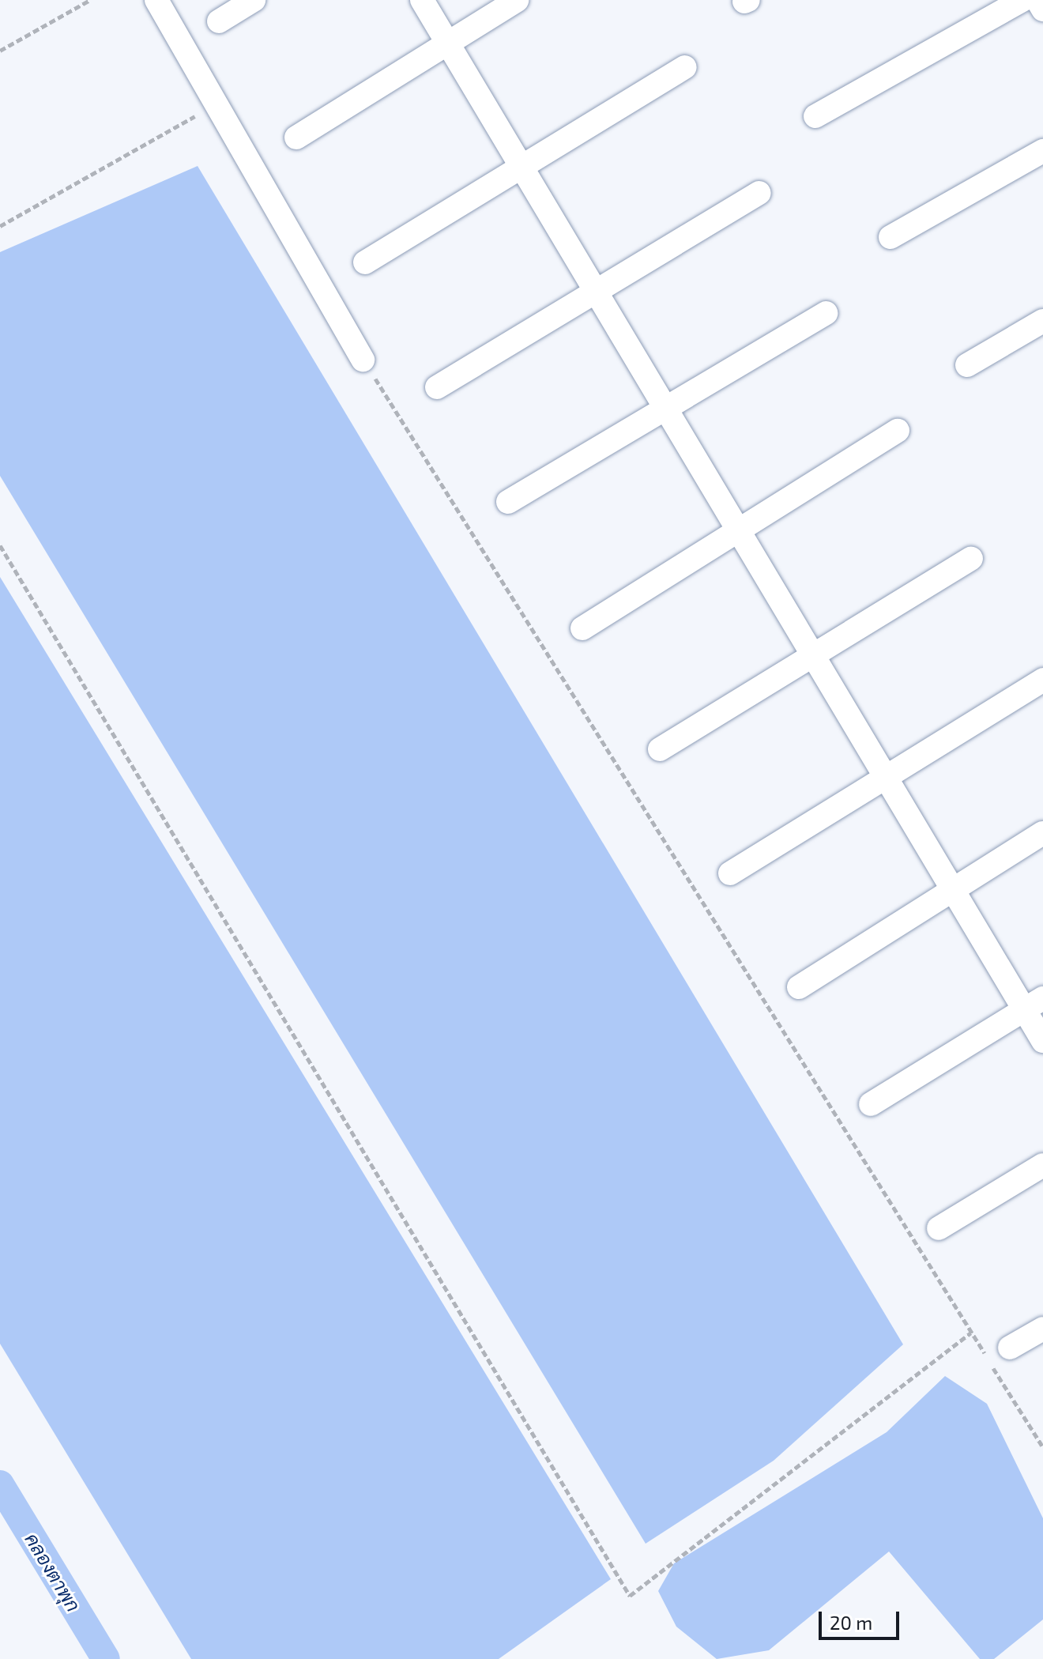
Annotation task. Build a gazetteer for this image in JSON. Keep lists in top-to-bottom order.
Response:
{
  "water": ["คลองตาพุก"],
  "scale_bar": "20 m"
}
